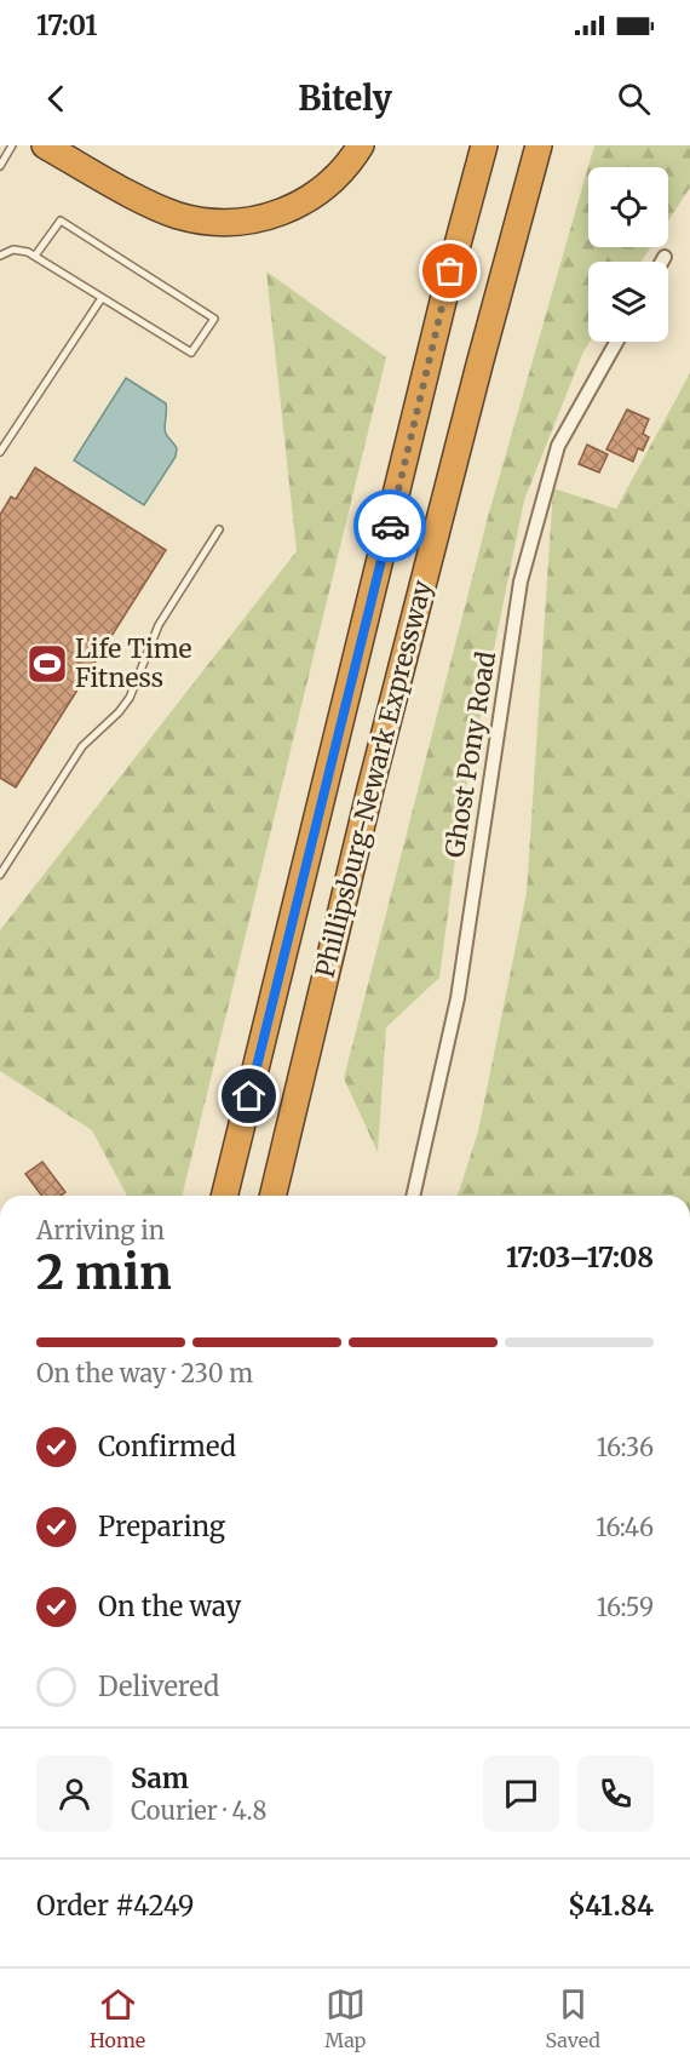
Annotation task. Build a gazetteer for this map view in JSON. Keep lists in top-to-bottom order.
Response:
{
  "streets": {
    "highway": ["Phillipsburg-Newark Expressway"],
    "street": ["Ghost Pony Road"]
  },
  "places": {
    "sports": ["Life Time Fitness"]
  },
  "page": {
    "status": "17:01",
    "header": "Bitely",
    "heading": ["2 min", "Arriving in", "17:03–17:08"],
    "panel": [
      "Sam",
      "Courier · 4.8",
      "Order #4249",
      "$41.84"
    ],
    "bar": "On the way · 230 m",
    "list": [
      ["Confirmed", "16:36"],
      ["Preparing", "16:46"],
      ["On the way", "16:59"],
      "Delivered"
    ],
    "tabs": ["Home", "Map", "Saved"]
  }
}
